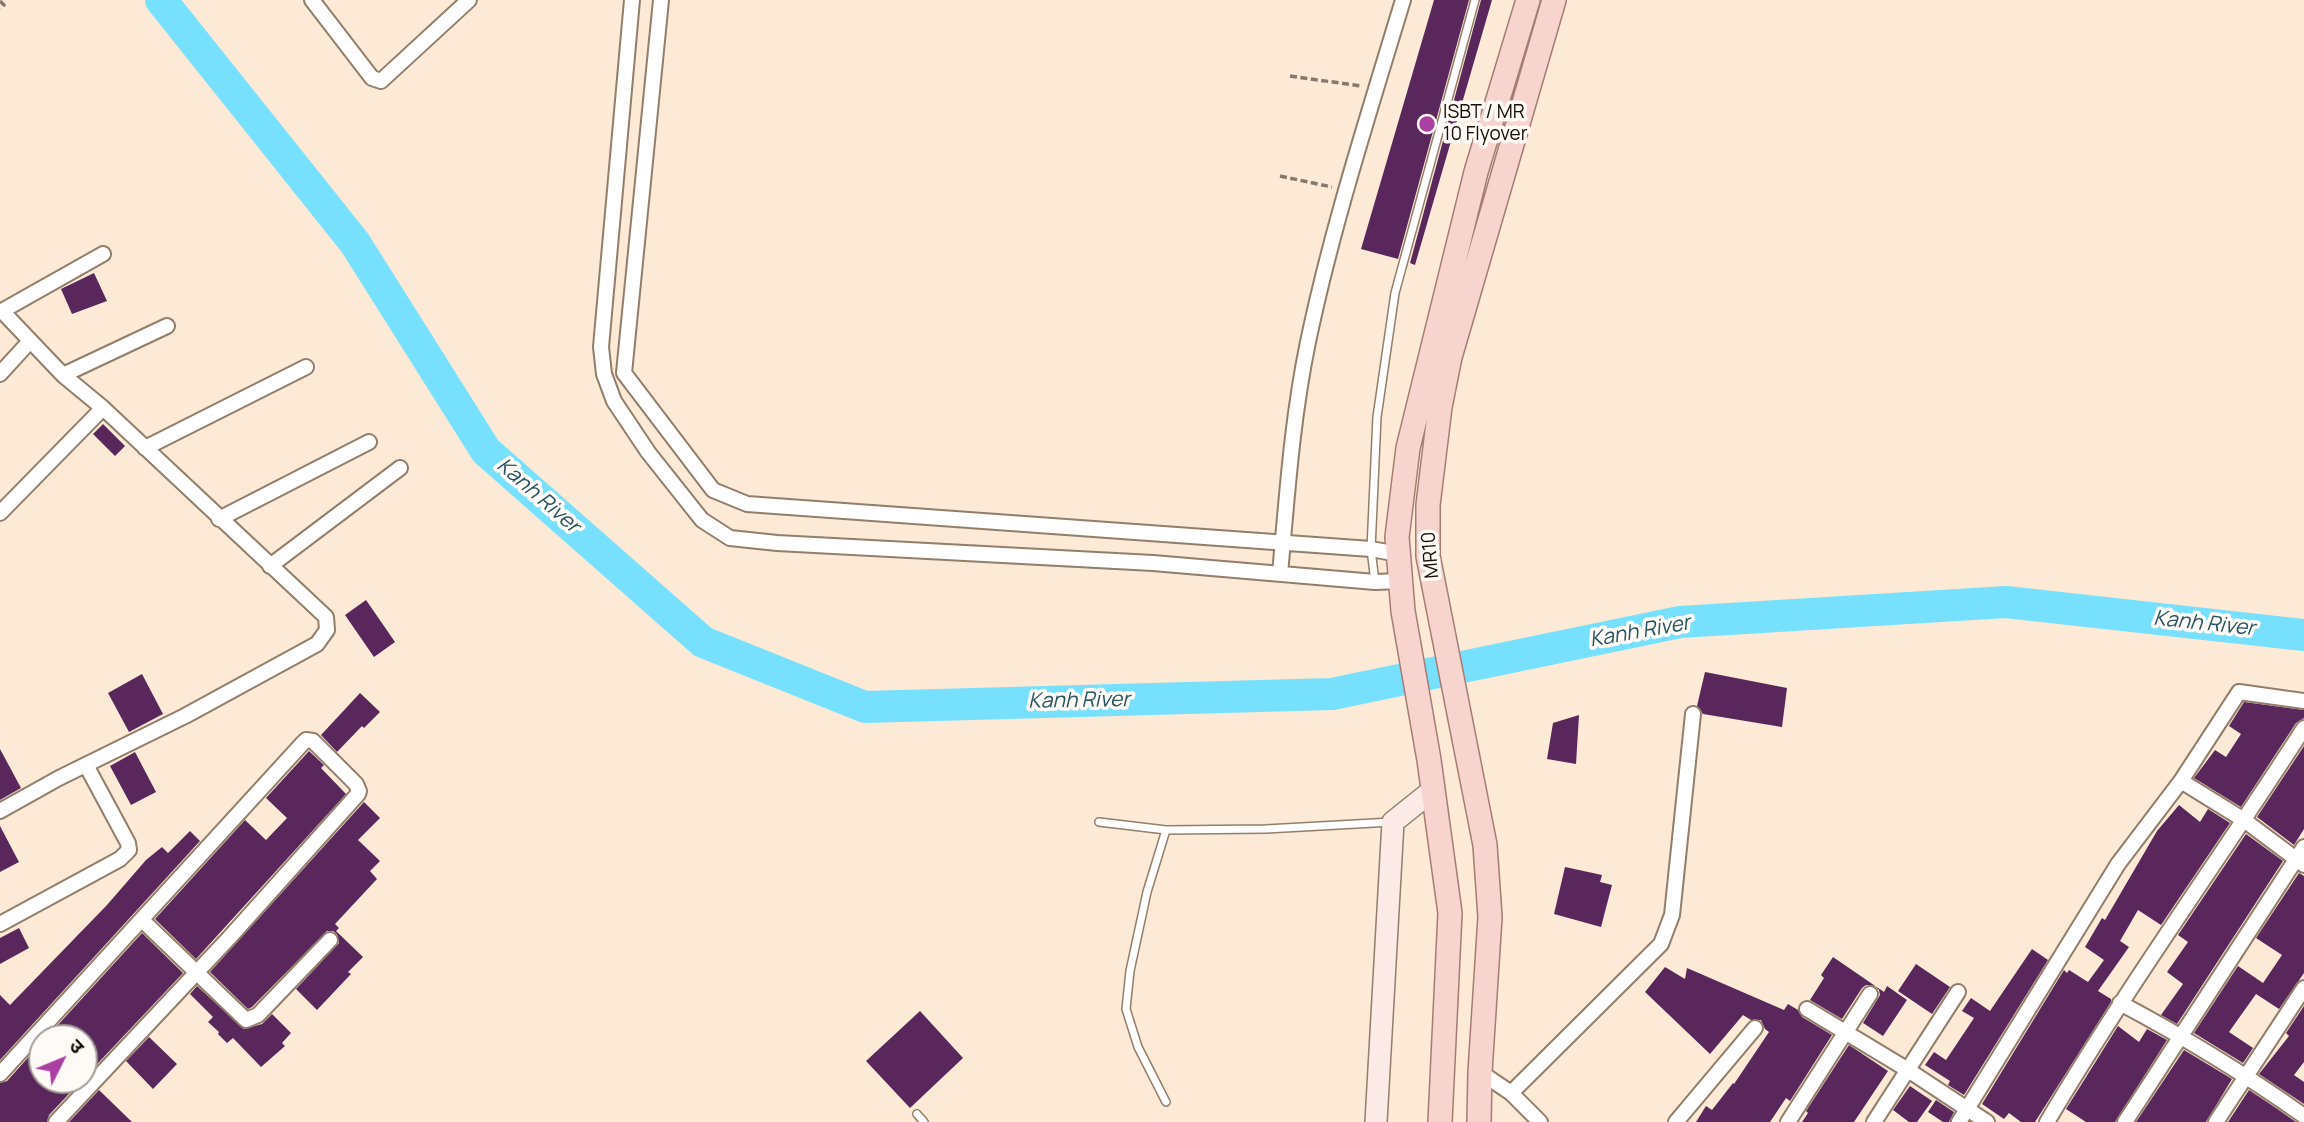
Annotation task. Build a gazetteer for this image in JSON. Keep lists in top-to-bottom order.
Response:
{
  "streets": {
    "main road": ["MR10"]
  },
  "water": ["Kanh River"],
  "places": ["ISBT / MR 10 Flyover"],
  "north": "top right"
}
